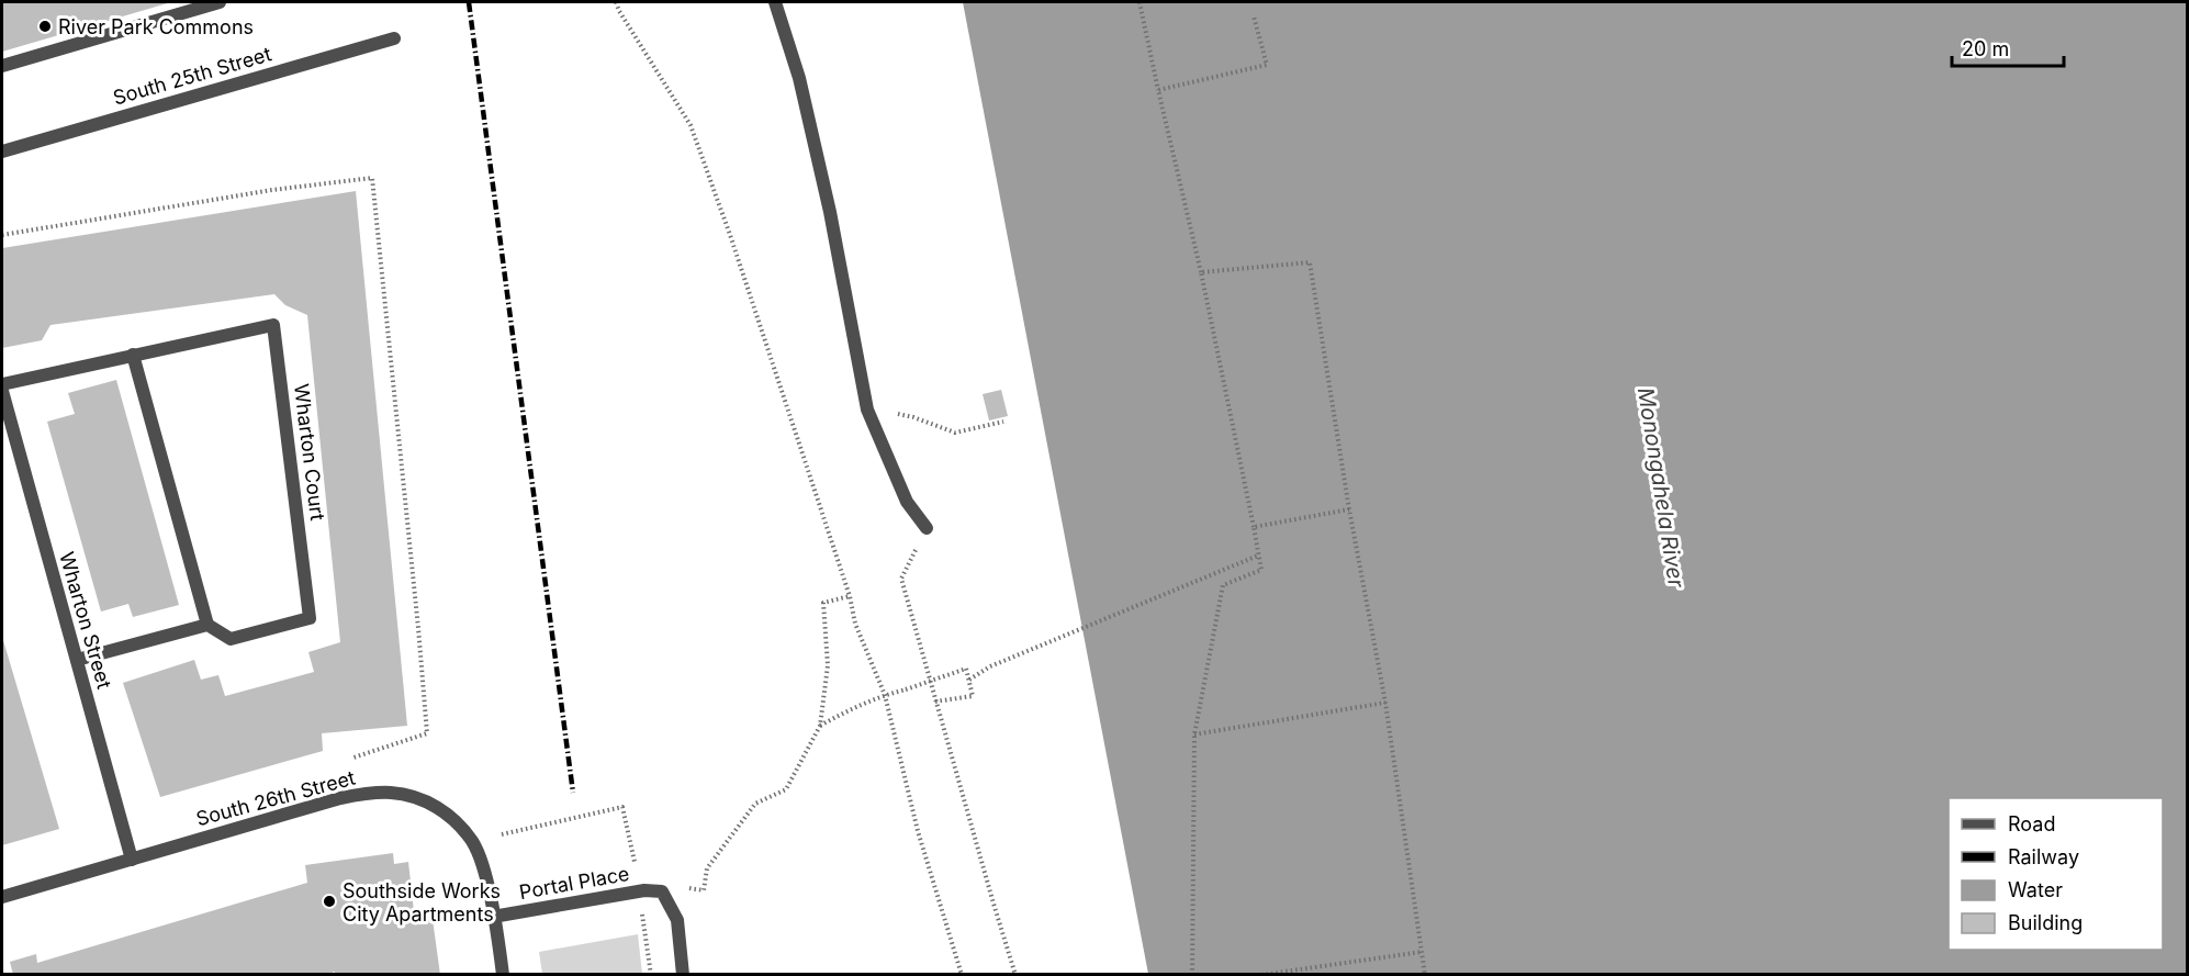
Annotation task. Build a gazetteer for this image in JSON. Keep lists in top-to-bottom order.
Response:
{
  "streets": {
    "street": [
      "South 25th Street",
      "Wharton Court",
      "Wharton Street",
      "South 26th Street",
      "Portal Place"
    ]
  },
  "crossings": [
    ["Wharton Street", "South 26th Street"],
    ["South 26th Street", "Portal Place"]
  ],
  "water": ["Monongahela River"],
  "places": ["River Park Commons", "Southside Works City Apartments"],
  "legend": [
    "Road",
    "Railway",
    "Water",
    "Building"
  ],
  "scale_bar": "20 m"
}
